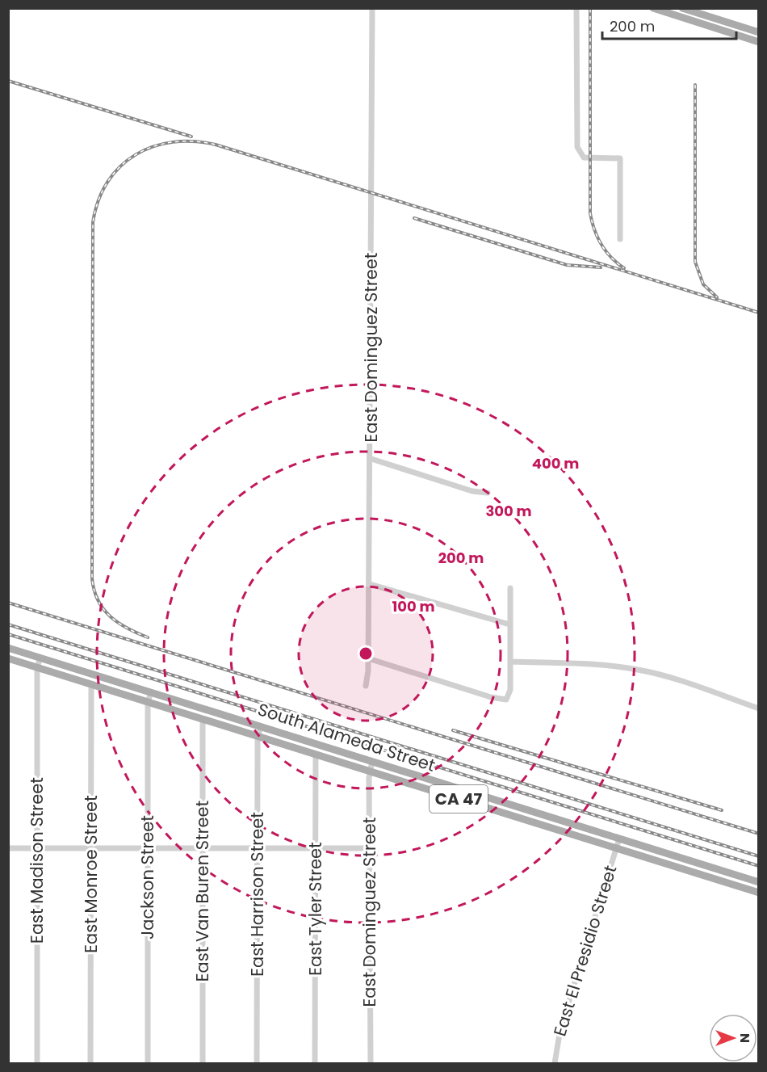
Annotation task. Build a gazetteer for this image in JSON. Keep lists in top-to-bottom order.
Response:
{
  "streets": {
    "main road": ["South Alameda Street", "CA 47"],
    "street": [
      "East Dominguez Street",
      "East Madison Street",
      "East Monroe Street",
      "Jackson Street",
      "East Van Buren Street",
      "East Harrison Street",
      "East Tyler Street",
      "East El Presidio Street"
    ]
  },
  "crossings": [
    ["East Dominguez Street", "South Alameda Street"],
    ["South Alameda Street", "East Madison Street"],
    ["South Alameda Street", "East Monroe Street"],
    ["South Alameda Street", "Jackson Street"],
    ["South Alameda Street", "East Van Buren Street"],
    ["South Alameda Street", "East Harrison Street"],
    ["South Alameda Street", "East Tyler Street"],
    ["South Alameda Street", "East El Presidio Street"]
  ],
  "scale_bar": "200 m",
  "north": "right",
  "rings": [
    "400 m",
    "300 m",
    "200 m",
    "100 m"
  ]
}
